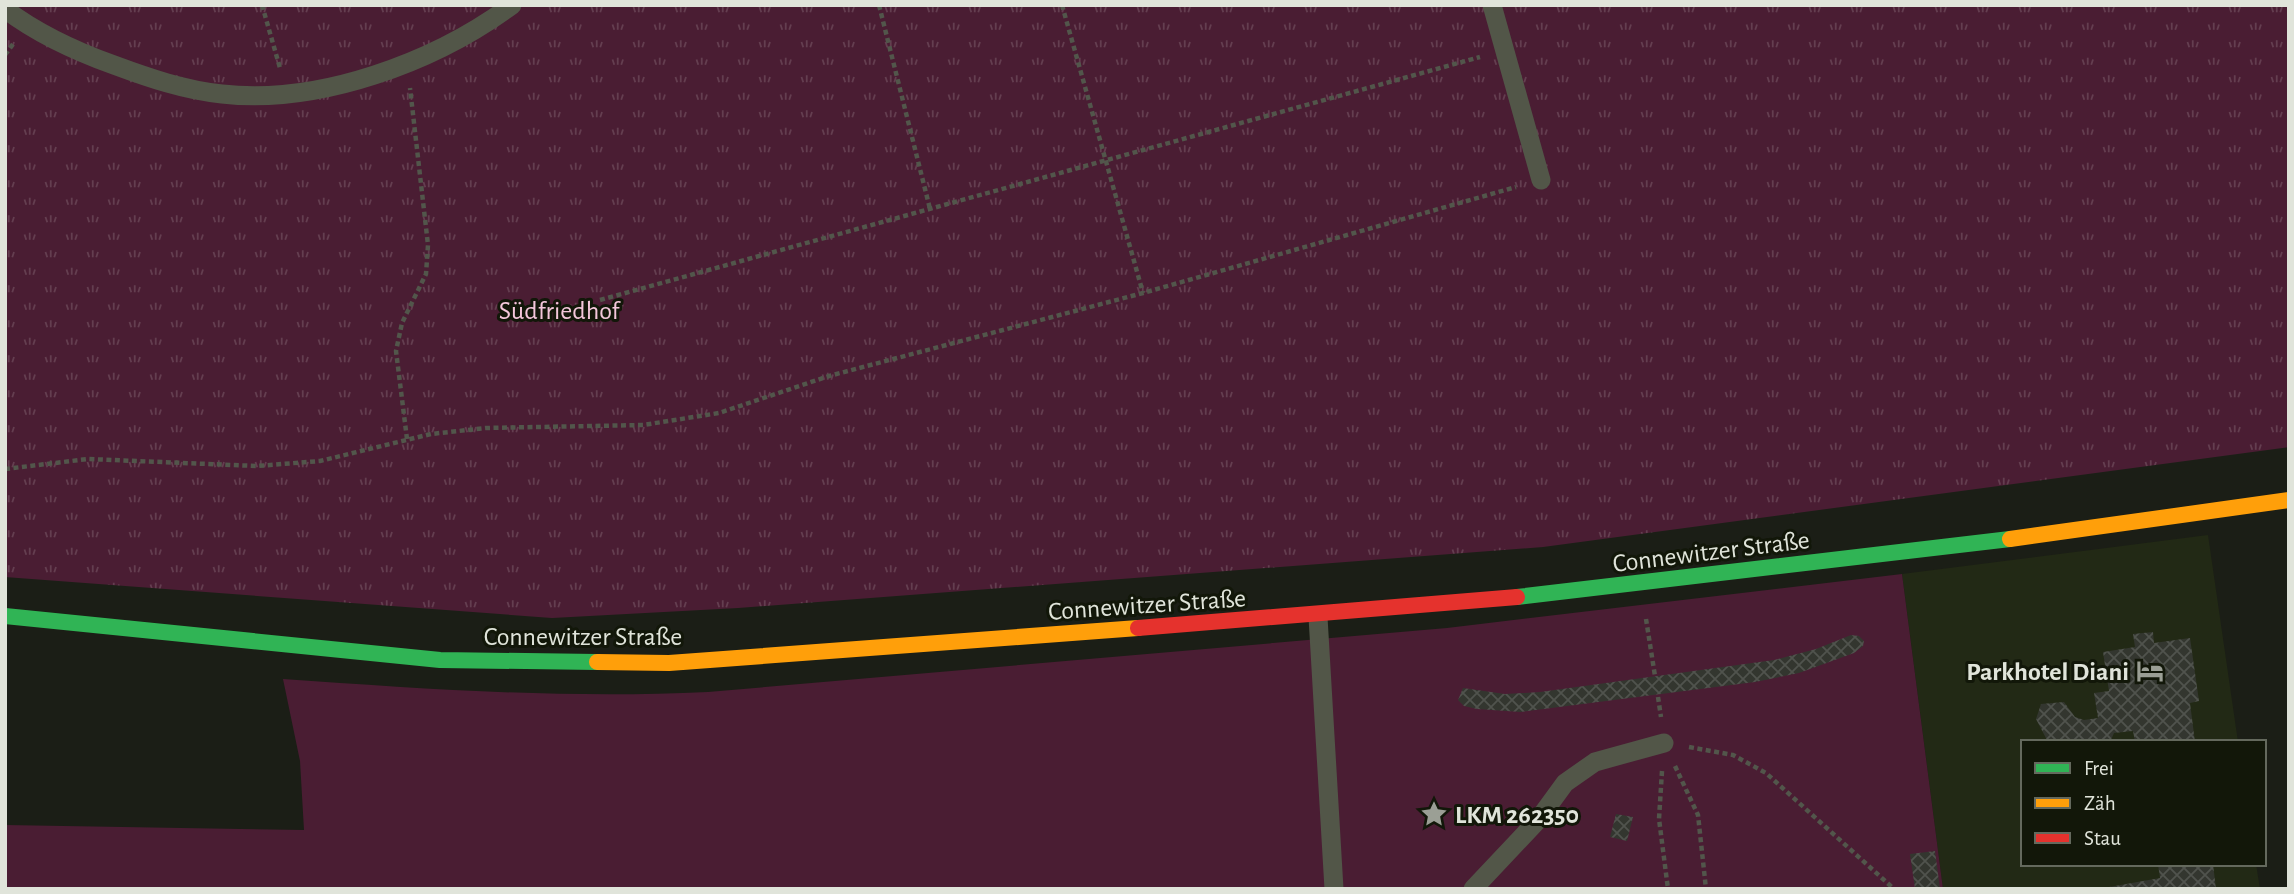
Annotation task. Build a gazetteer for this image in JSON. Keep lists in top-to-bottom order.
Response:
{
  "streets": {
    "street": ["Connewitzer Straße"]
  },
  "parks": ["Südfriedhof"],
  "places": {
    "hotel": ["Parkhotel Diani"],
    "place": ["LKM 262350"]
  },
  "legend": ["Frei", "Zäh", "Stau"]
}
